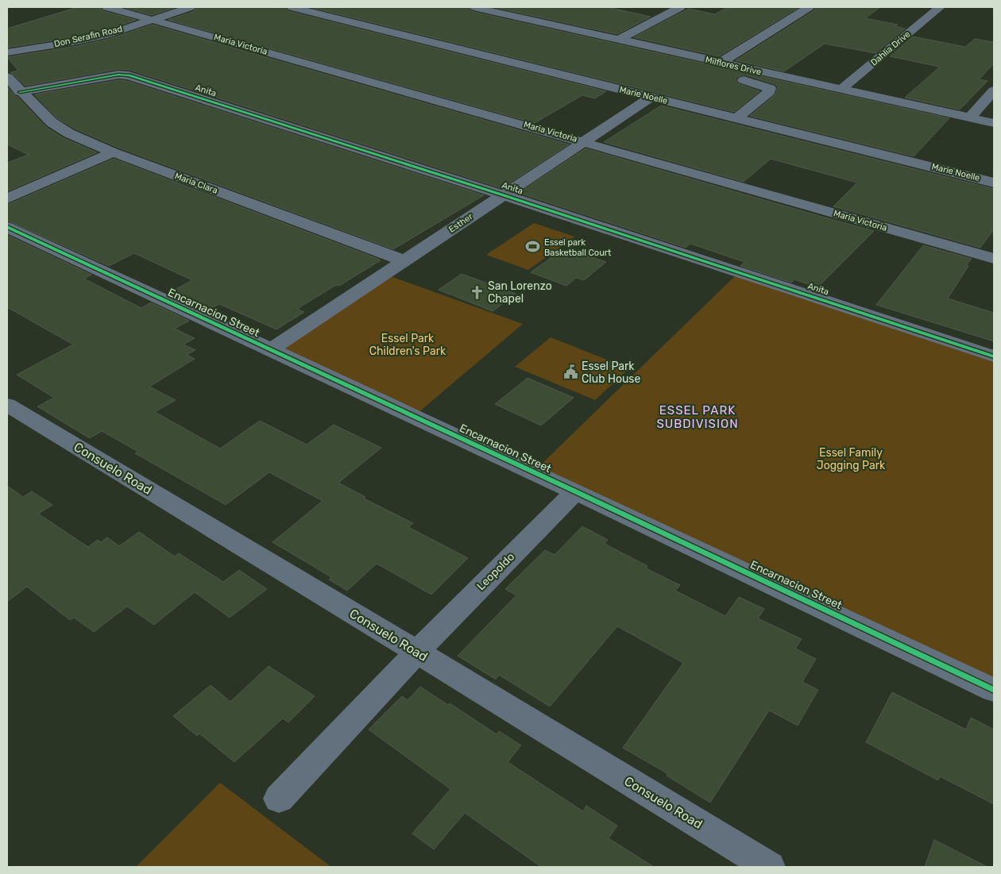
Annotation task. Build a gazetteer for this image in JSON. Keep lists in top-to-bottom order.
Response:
{
  "streets": {
    "street": [
      "Don Serafin Road",
      "Maria Victoria",
      "Dahlia Drive",
      "Milflores Drive",
      "Anita",
      "Marie Noelle",
      "Maria Clara",
      "Esther",
      "Encarnacion Street",
      "Consuelo Road",
      "Leopoldo"
    ]
  },
  "crossings": [
    ["Don Serafin Road", "Maria Victoria"],
    ["Maria Victoria", "Esther"],
    ["Dahlia Drive", "Milflores Drive"],
    ["Anita", "Maria Clara"],
    ["Anita", "Esther"],
    ["Marie Noelle", "Esther"],
    ["Maria Clara", "Esther"],
    ["Esther", "Encarnacion Street"],
    ["Encarnacion Street", "Leopoldo"],
    ["Consuelo Road", "Leopoldo"]
  ],
  "districts": ["ESSEL PARK SUBDIVISION"],
  "parks": ["Essel Park Children's Park", "Essel Family Jogging Park"],
  "places": {
    "sports": ["Essel park Basketball Court"],
    "church": ["San Lorenzo Chapel"],
    "public building": ["Essel Park Club House"]
  }
}
